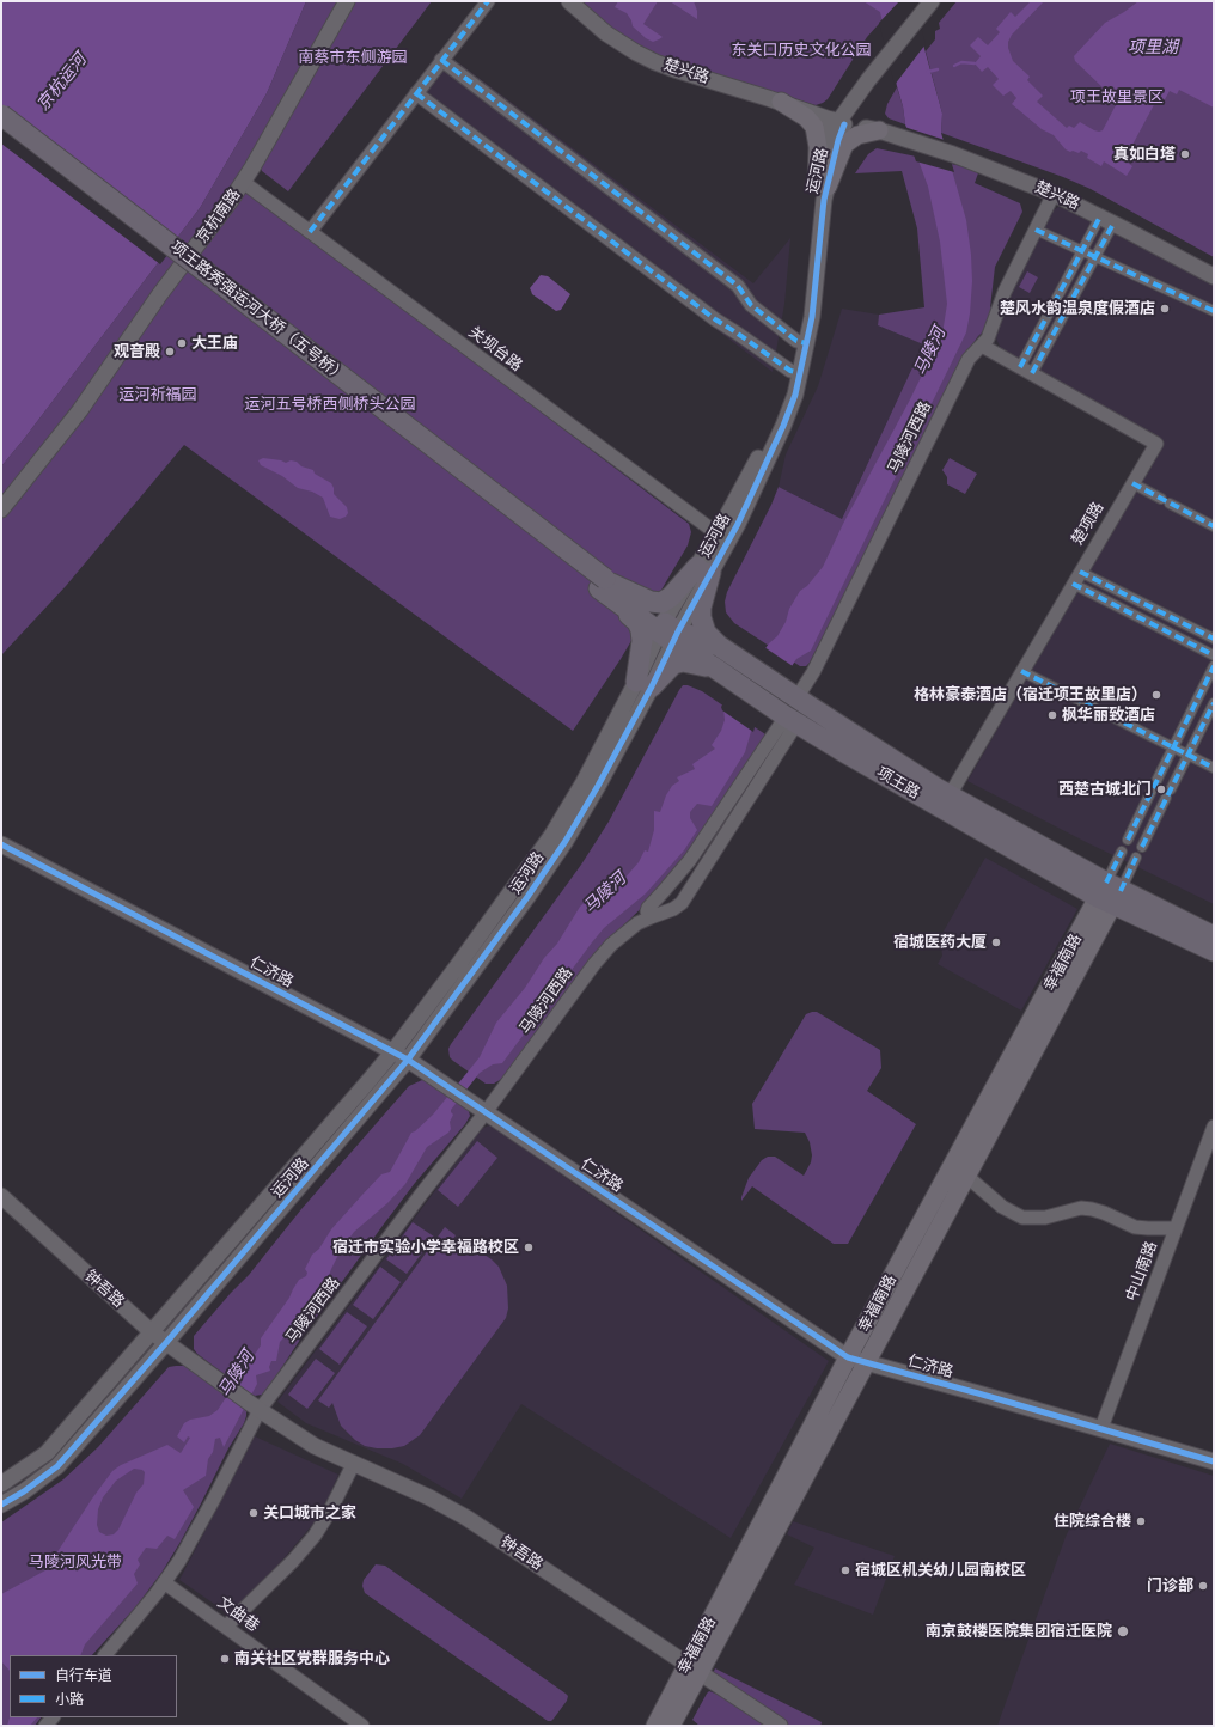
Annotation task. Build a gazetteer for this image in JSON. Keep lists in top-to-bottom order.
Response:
{
  "streets": {
    "main road": ["项王路秀强运河大桥（五号桥）", "项王路", "幸福南路"],
    "street": [
      "楚兴路",
      "运河路",
      "京杭南路",
      "关坝台路",
      "马陵河西路",
      "楚项路",
      "仁济路",
      "中山南路",
      "钟吾路",
      "文曲巷"
    ]
  },
  "crossings": [
    ["楚兴路", "运河路"],
    ["楚兴路", "马陵河西路"],
    ["运河路", "关坝台路"],
    ["运河路", "项王路"],
    ["运河路", "仁济路"],
    ["运河路", "钟吾路"],
    ["京杭南路", "关坝台路"],
    ["项王路秀强运河大桥（五号桥）", "项王路"],
    ["马陵河西路", "楚项路"],
    ["马陵河西路", "项王路"],
    ["马陵河西路", "仁济路"],
    ["马陵河西路", "钟吾路"],
    ["马陵河西路", "文曲巷"],
    ["楚项路", "项王路"],
    ["项王路", "幸福南路"],
    ["幸福南路", "仁济路"],
    ["幸福南路", "钟吾路"],
    ["仁济路", "中山南路"]
  ],
  "water": ["项里湖", "京杭运河", "马陵河"],
  "parks": [
    "东关口历史文化公园",
    "南蔡市东侧游园",
    "项王故里景区",
    "运河祈福园",
    "运河五号桥西侧桥头公园",
    "马陵河风光带"
  ],
  "places": [
    "真如白塔",
    "楚风水韵温泉度假酒店",
    "大王庙",
    "观音殿",
    "格林豪泰酒店（宿迁项王故里店）",
    "枫华丽致酒店",
    "西楚古城北门",
    "宿城医药大厦",
    "宿迁市实验小学幸福路校区",
    "关口城市之家",
    "住院综合楼",
    "宿城区机关幼儿园南校区",
    "门诊部",
    "南京鼓楼医院集团宿迁医院",
    "南关社区党群服务中心"
  ],
  "legend": ["自行车道", "小路"]
}
